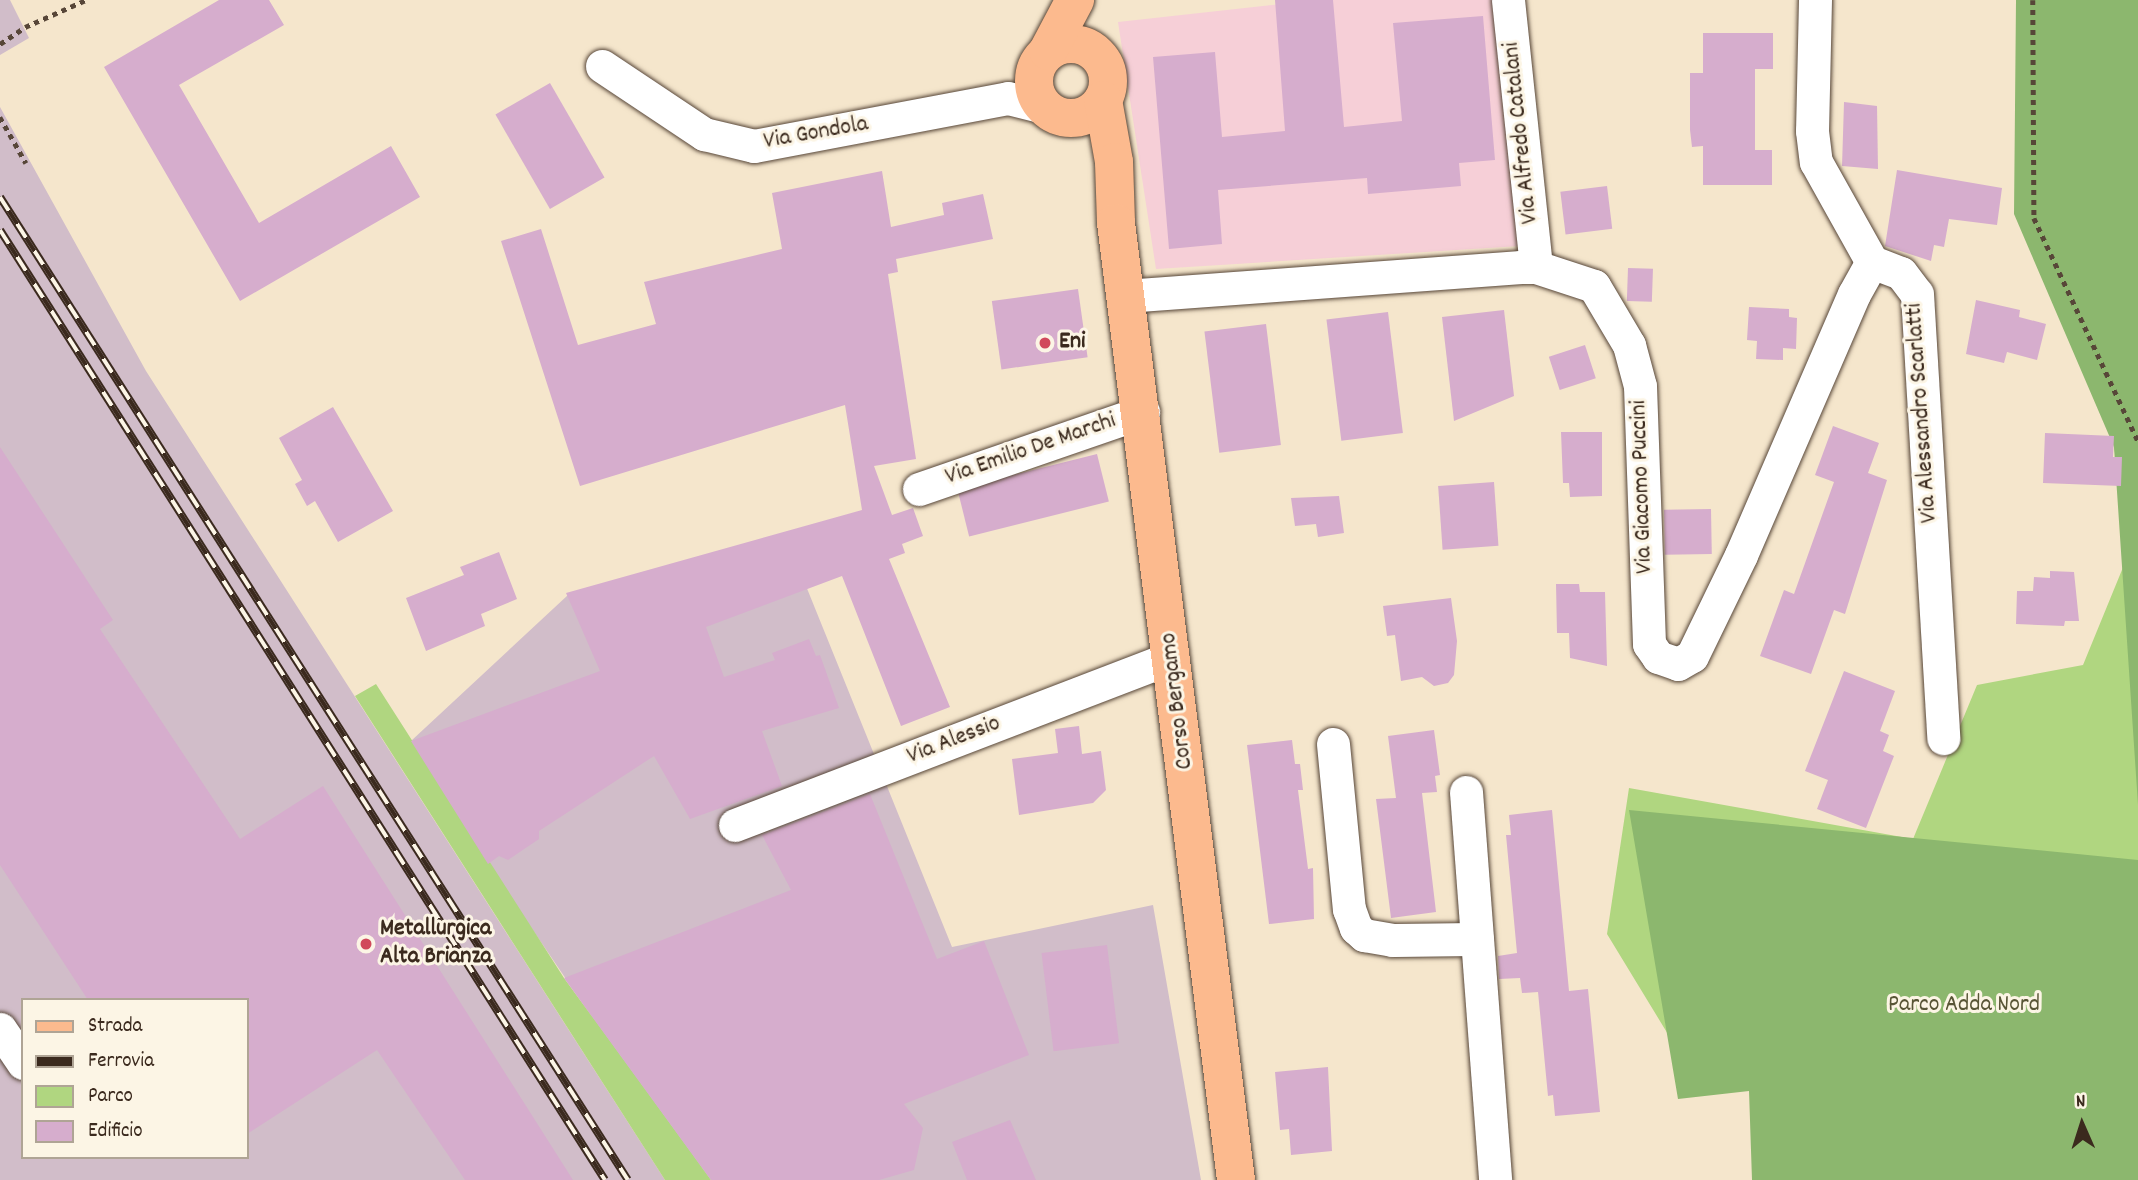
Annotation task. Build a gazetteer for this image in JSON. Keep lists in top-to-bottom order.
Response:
{
  "streets": {
    "main road": ["Corso Bergamo"],
    "street": [
      "Via Alfredo Catalani",
      "Via Gondola",
      "Via Alessandro Scarlatti",
      "Via Emilio De Marchi",
      "Via Giacomo Puccini",
      "Via Alessio"
    ]
  },
  "crossings": [
    ["Via Alfredo Catalani", "Via Giacomo Puccini"],
    ["Via Gondola", "Corso Bergamo"],
    ["Via Alessandro Scarlatti", "Via Giacomo Puccini"],
    ["Via Emilio De Marchi", "Corso Bergamo"],
    ["Via Giacomo Puccini", "Corso Bergamo"],
    ["Corso Bergamo", "Via Alessio"]
  ],
  "parks": ["Parco Adda Nord"],
  "places": ["Eni", "Metallurgica Alta Brianza"],
  "legend": [
    "Strada",
    "Ferrovia",
    "Parco",
    "Edificio"
  ],
  "north": "top"
}
